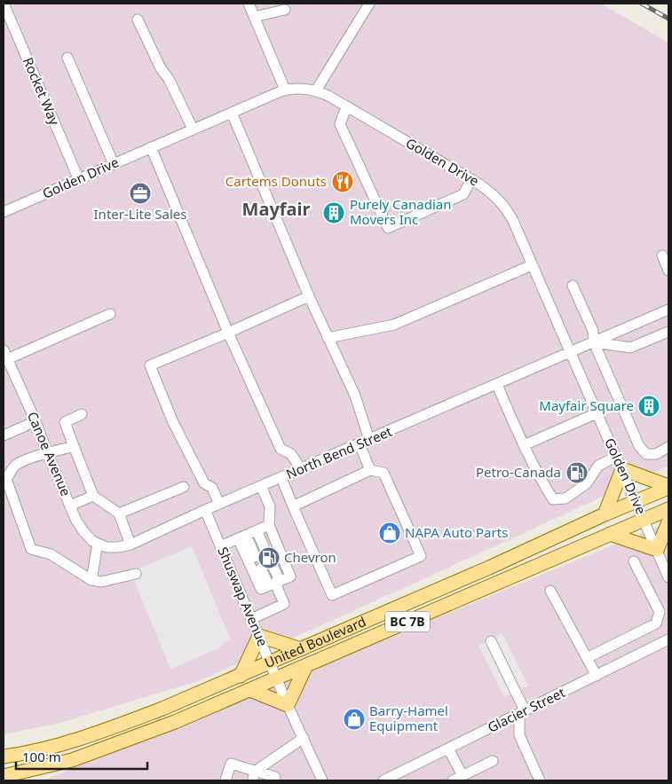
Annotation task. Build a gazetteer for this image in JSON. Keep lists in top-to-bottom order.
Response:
{
  "streets": {
    "main road": ["BC 7B", "United Boulevard"],
    "street": [
      "Rocket Way",
      "Golden Drive",
      "North Bend Street",
      "Canoe Avenue",
      "Shuswap Avenue",
      "Glacier Street"
    ]
  },
  "crossings": [
    ["Rocket Way", "Golden Drive"],
    ["Golden Drive", "North Bend Street"],
    ["Golden Drive", "United Boulevard"],
    ["North Bend Street", "Canoe Avenue"],
    ["North Bend Street", "Shuswap Avenue"],
    ["Shuswap Avenue", "United Boulevard"]
  ],
  "districts": ["Mayfair"],
  "places": {
    "restaurant": ["Cartems Donuts"],
    "office": ["Inter-Lite Sales"],
    "building": ["Purely Canadian Movers Inc", "Mayfair Square"],
    "fuel station": ["Petro-Canada", "Chevron"],
    "shop": ["NAPA Auto Parts", "Barry-Hamel Equipment"]
  },
  "scale_bar": "100 m"
}
